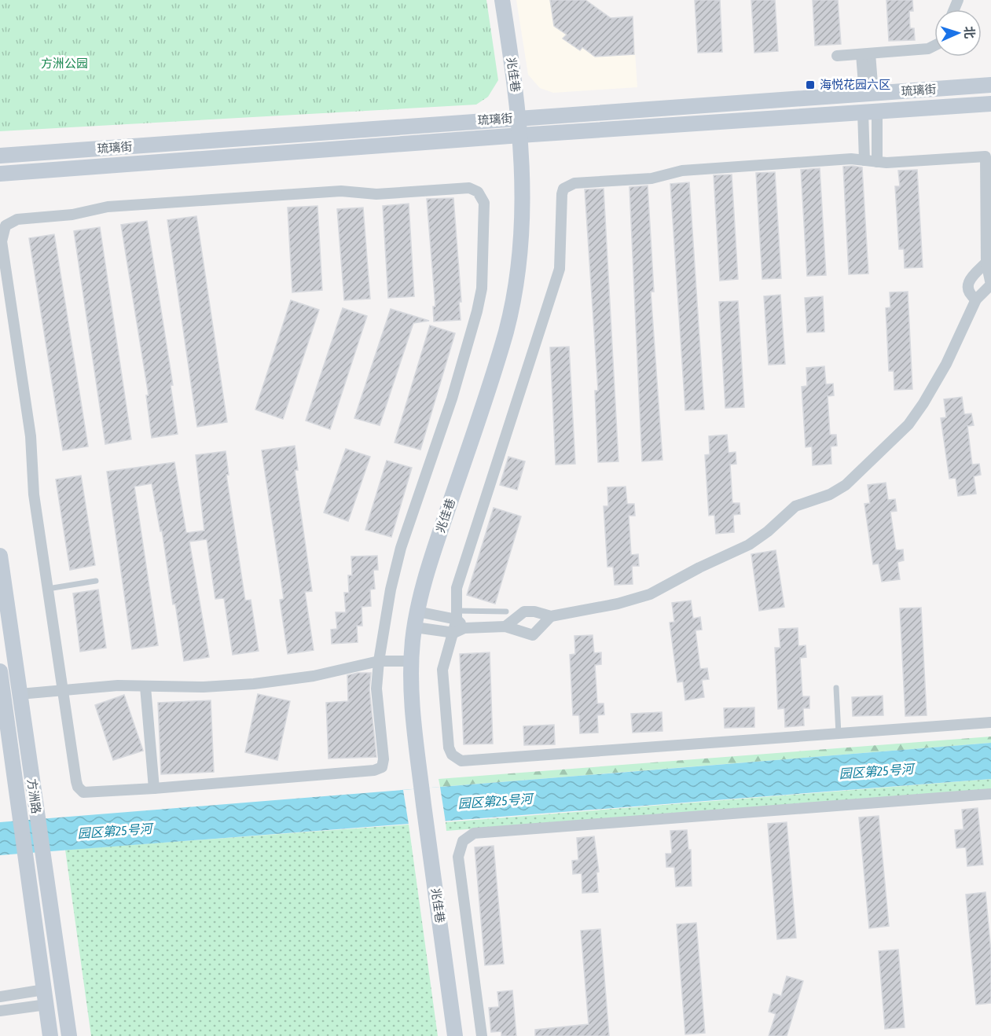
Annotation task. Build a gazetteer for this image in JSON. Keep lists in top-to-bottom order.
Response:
{
  "streets": {
    "main road": ["兆佳巷", "琉璃街", "方洲路"]
  },
  "crossings": [
    ["兆佳巷", "琉璃街"]
  ],
  "water": ["园区第25号河"],
  "parks": ["方洲公园"],
  "places": {
    "transit": ["海悦花园六区"]
  },
  "north": "right"
}
